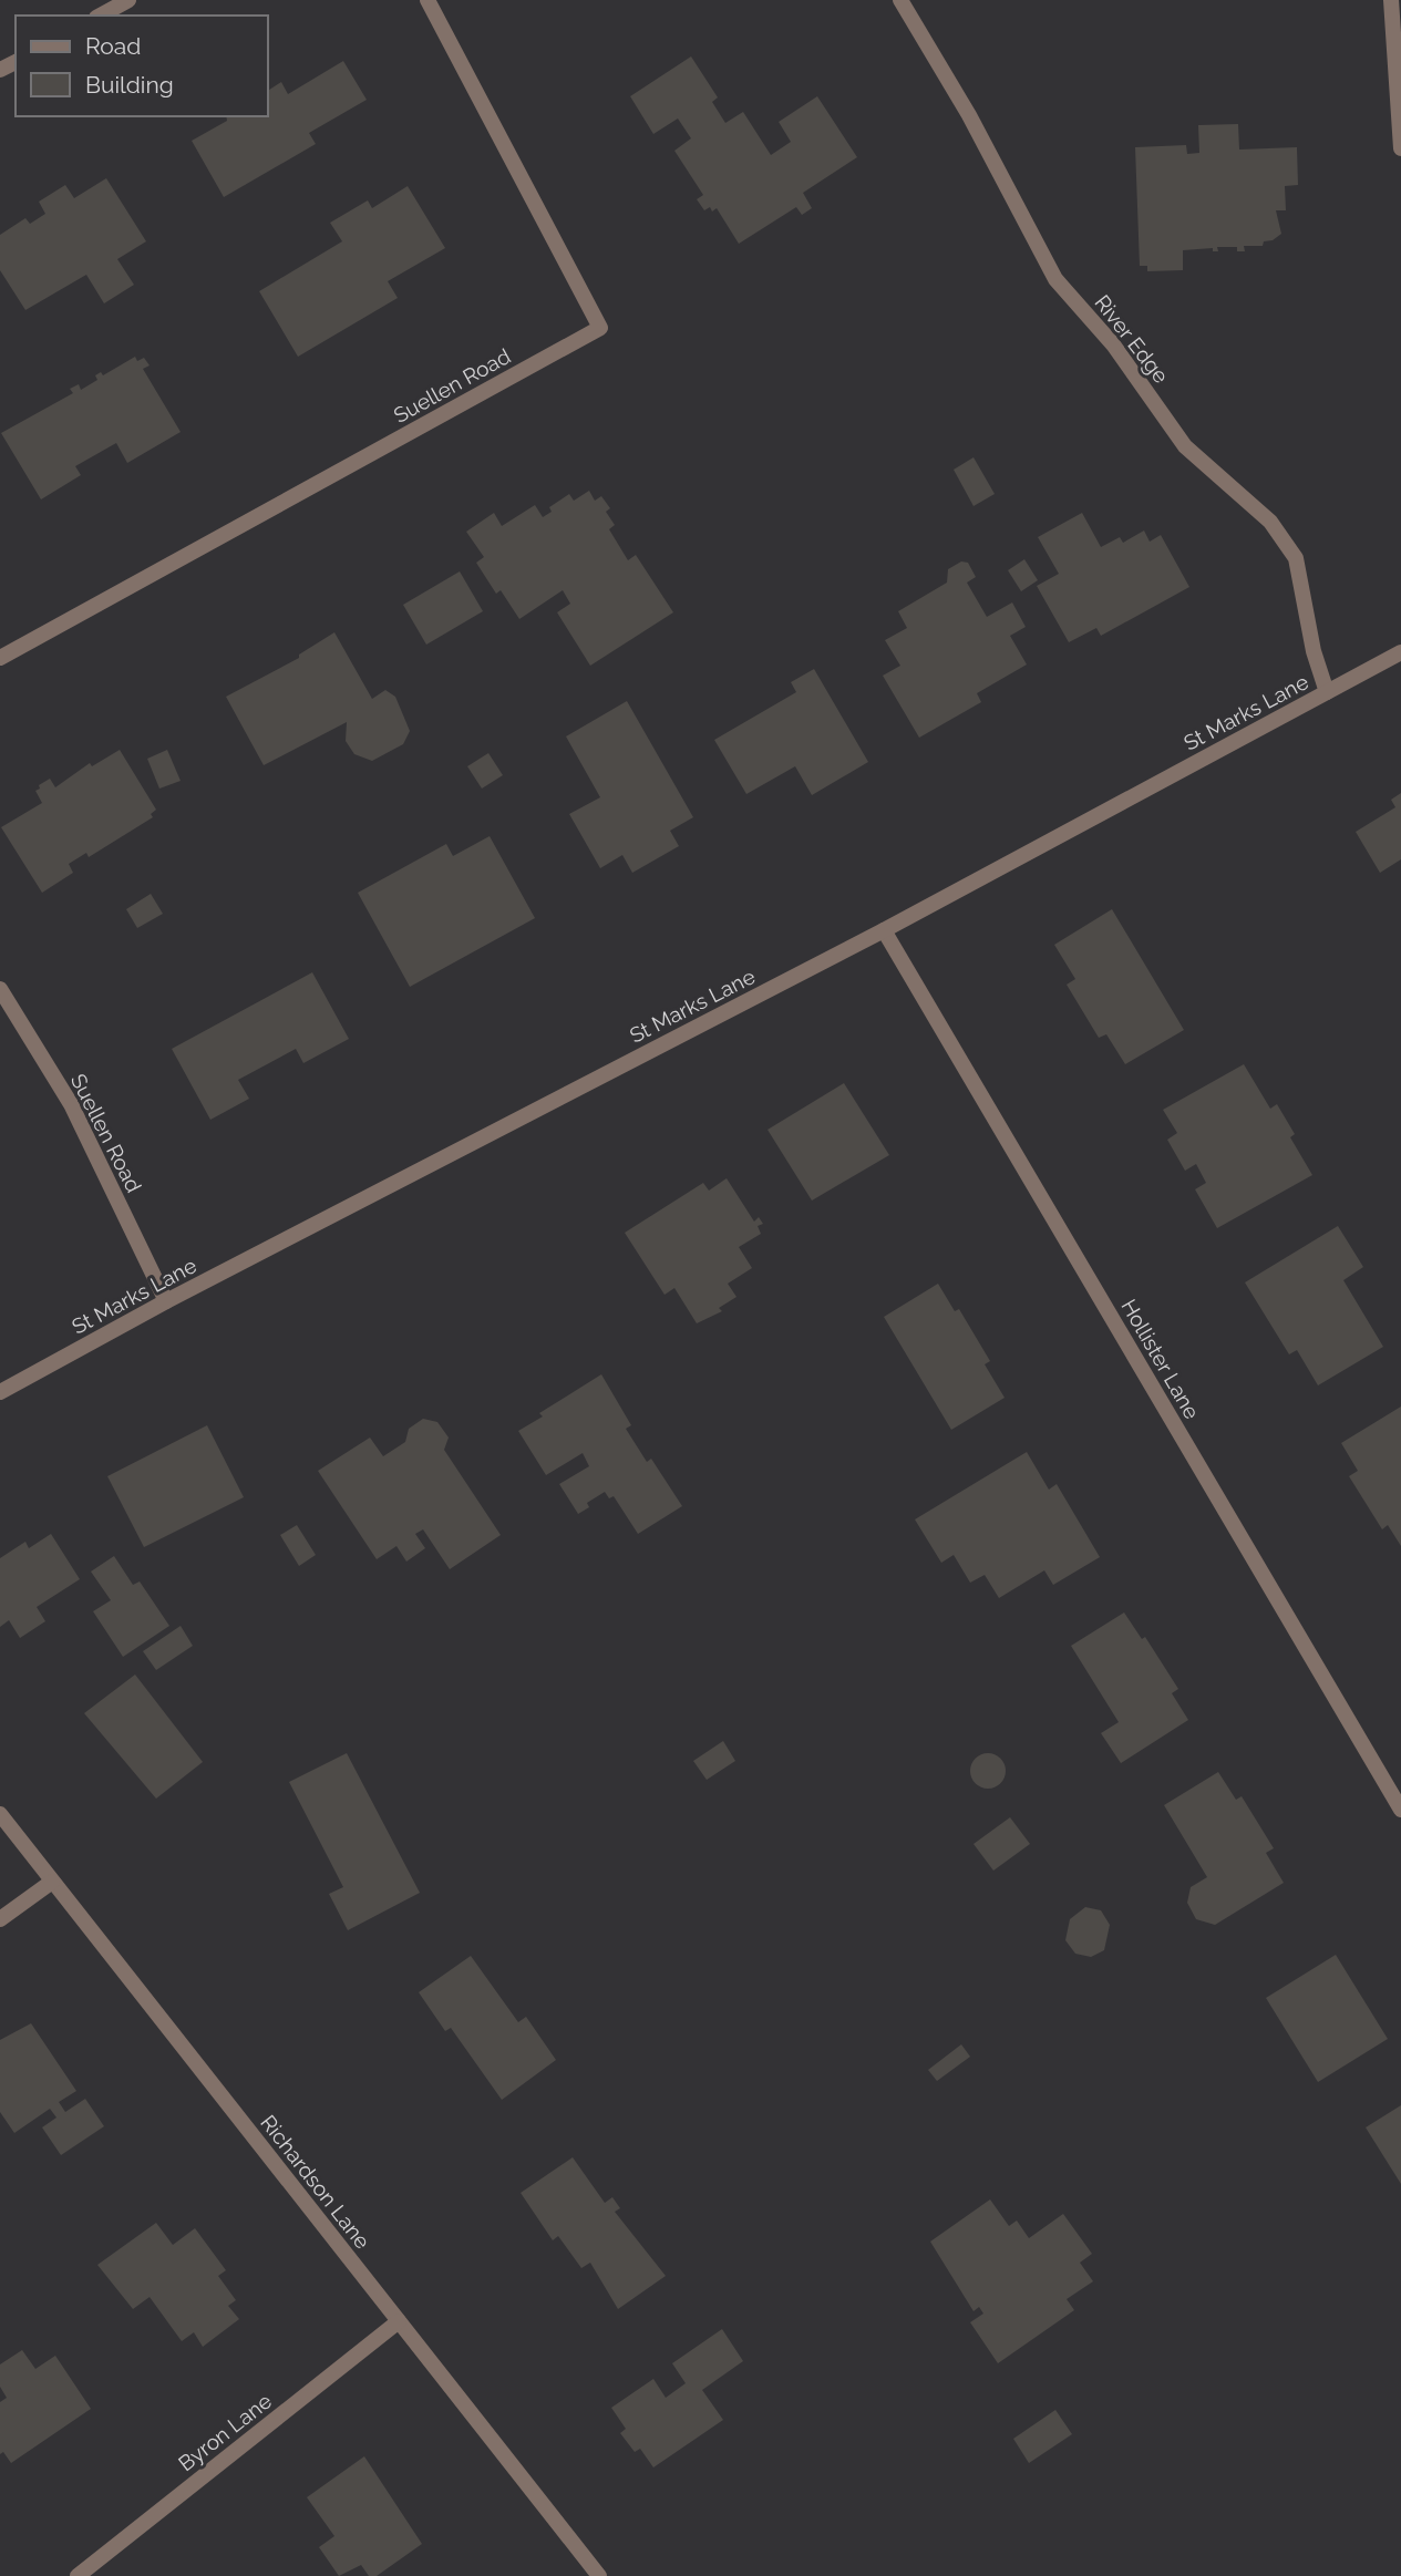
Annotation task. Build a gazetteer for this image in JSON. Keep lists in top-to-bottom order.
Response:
{
  "streets": {
    "street": [
      "River Edge",
      "Suellen Road",
      "St Marks Lane",
      "Hollister Lane",
      "Richardson Lane",
      "Byron Lane"
    ]
  },
  "crossings": [
    ["River Edge", "St Marks Lane"],
    ["Suellen Road", "St Marks Lane"],
    ["St Marks Lane", "Hollister Lane"],
    ["Richardson Lane", "Byron Lane"]
  ],
  "legend": ["Road", "Building"]
}
